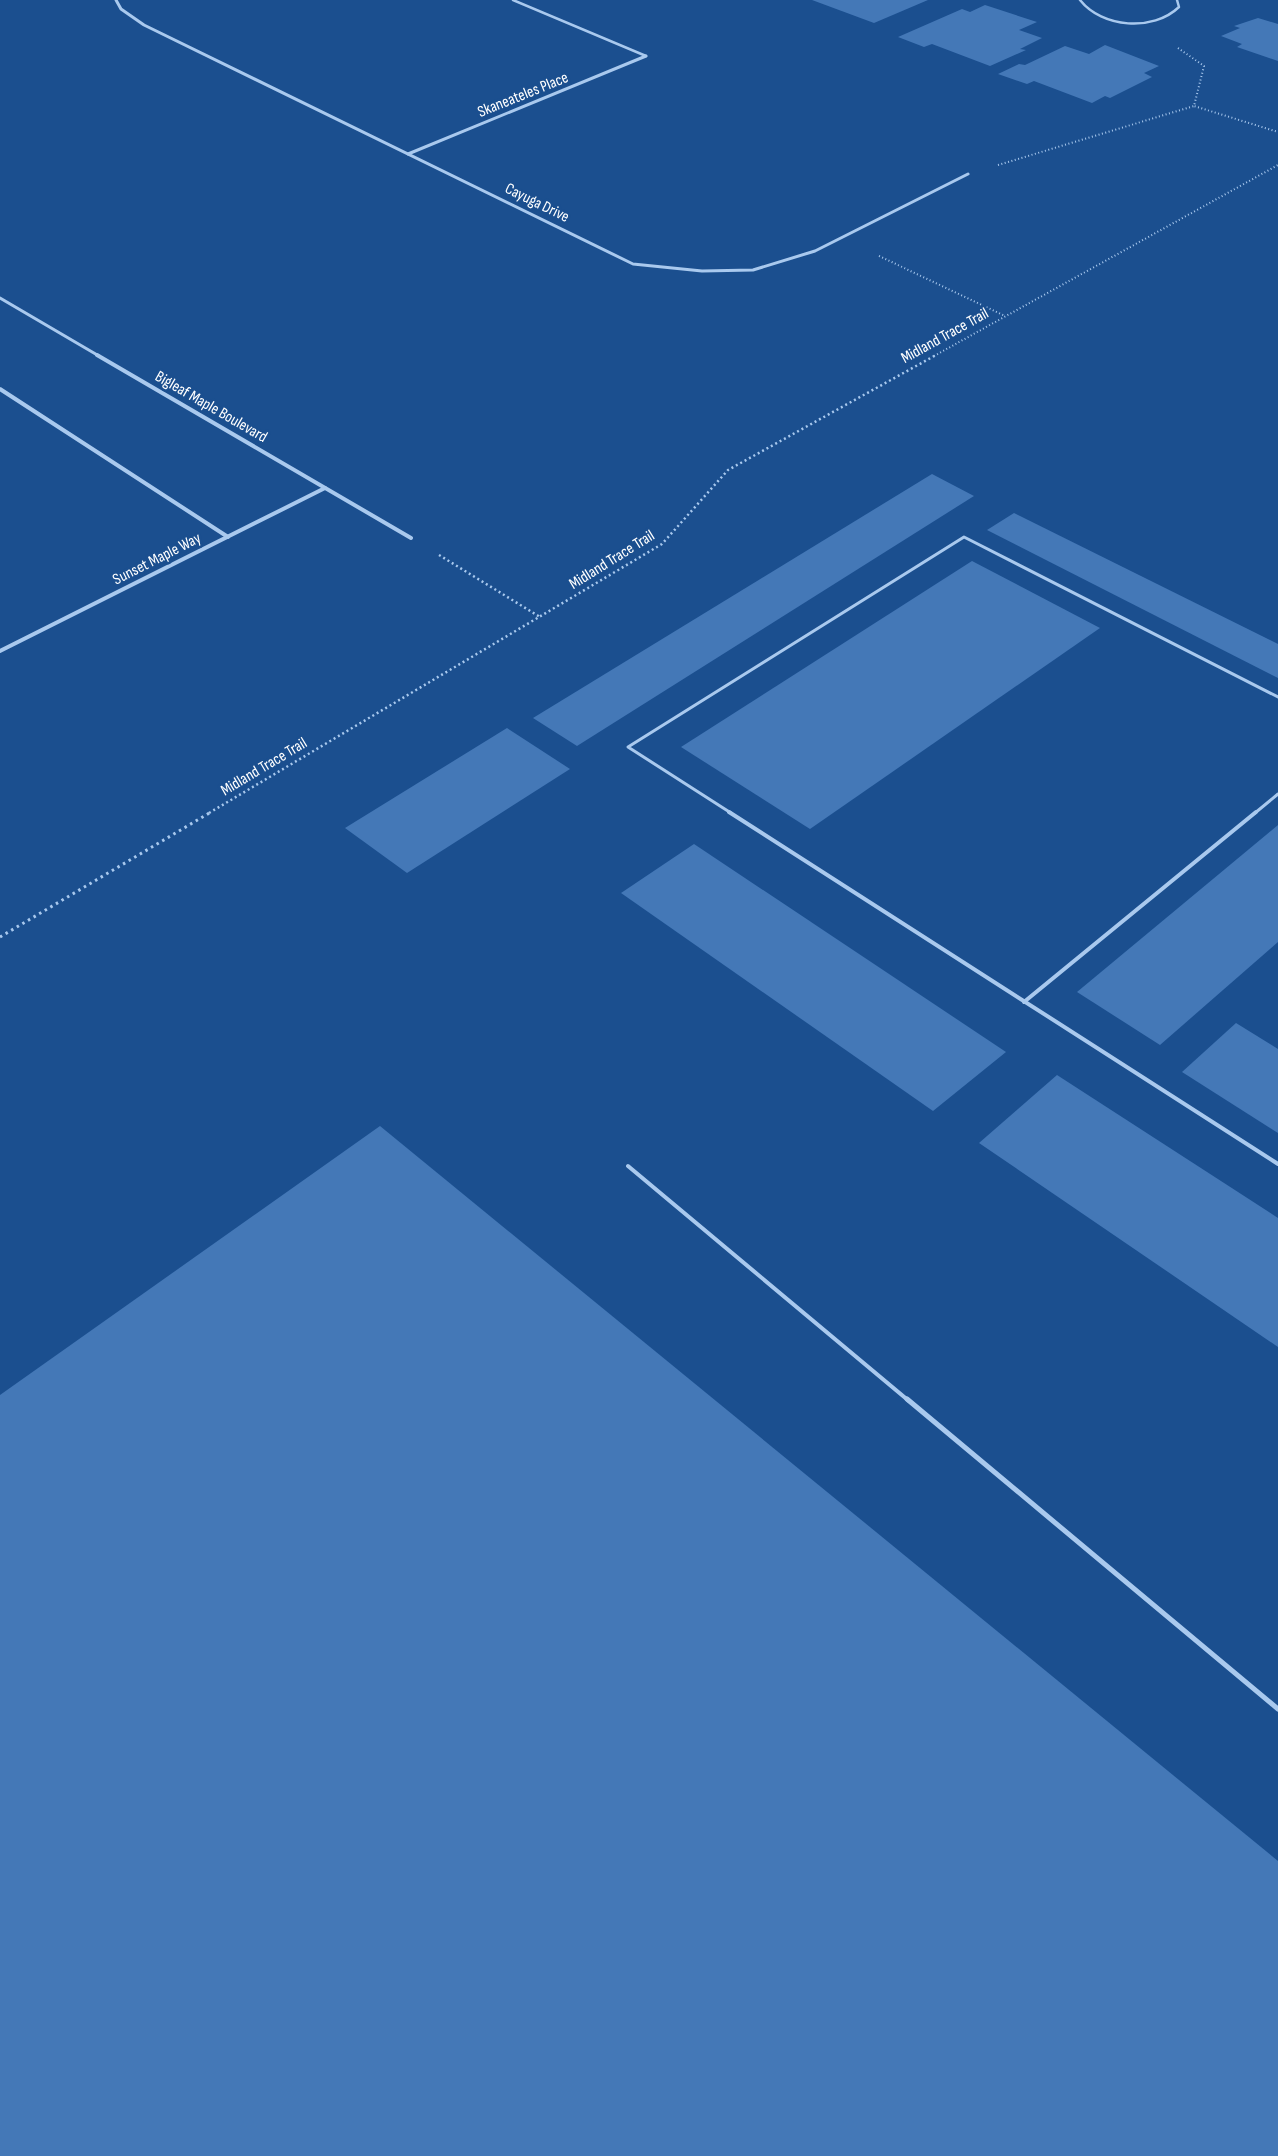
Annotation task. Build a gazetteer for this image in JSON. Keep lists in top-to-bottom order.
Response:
{
  "streets": {
    "street": [
      "Skaneateles Place",
      "Cayuga Drive",
      "Bigleaf Maple Boulevard",
      "Sunset Maple Way"
    ],
    "path": ["Midland Trace Trail"]
  },
  "crossings": [
    ["Skaneateles Place", "Cayuga Drive"],
    ["Bigleaf Maple Boulevard", "Sunset Maple Way"]
  ]
}
